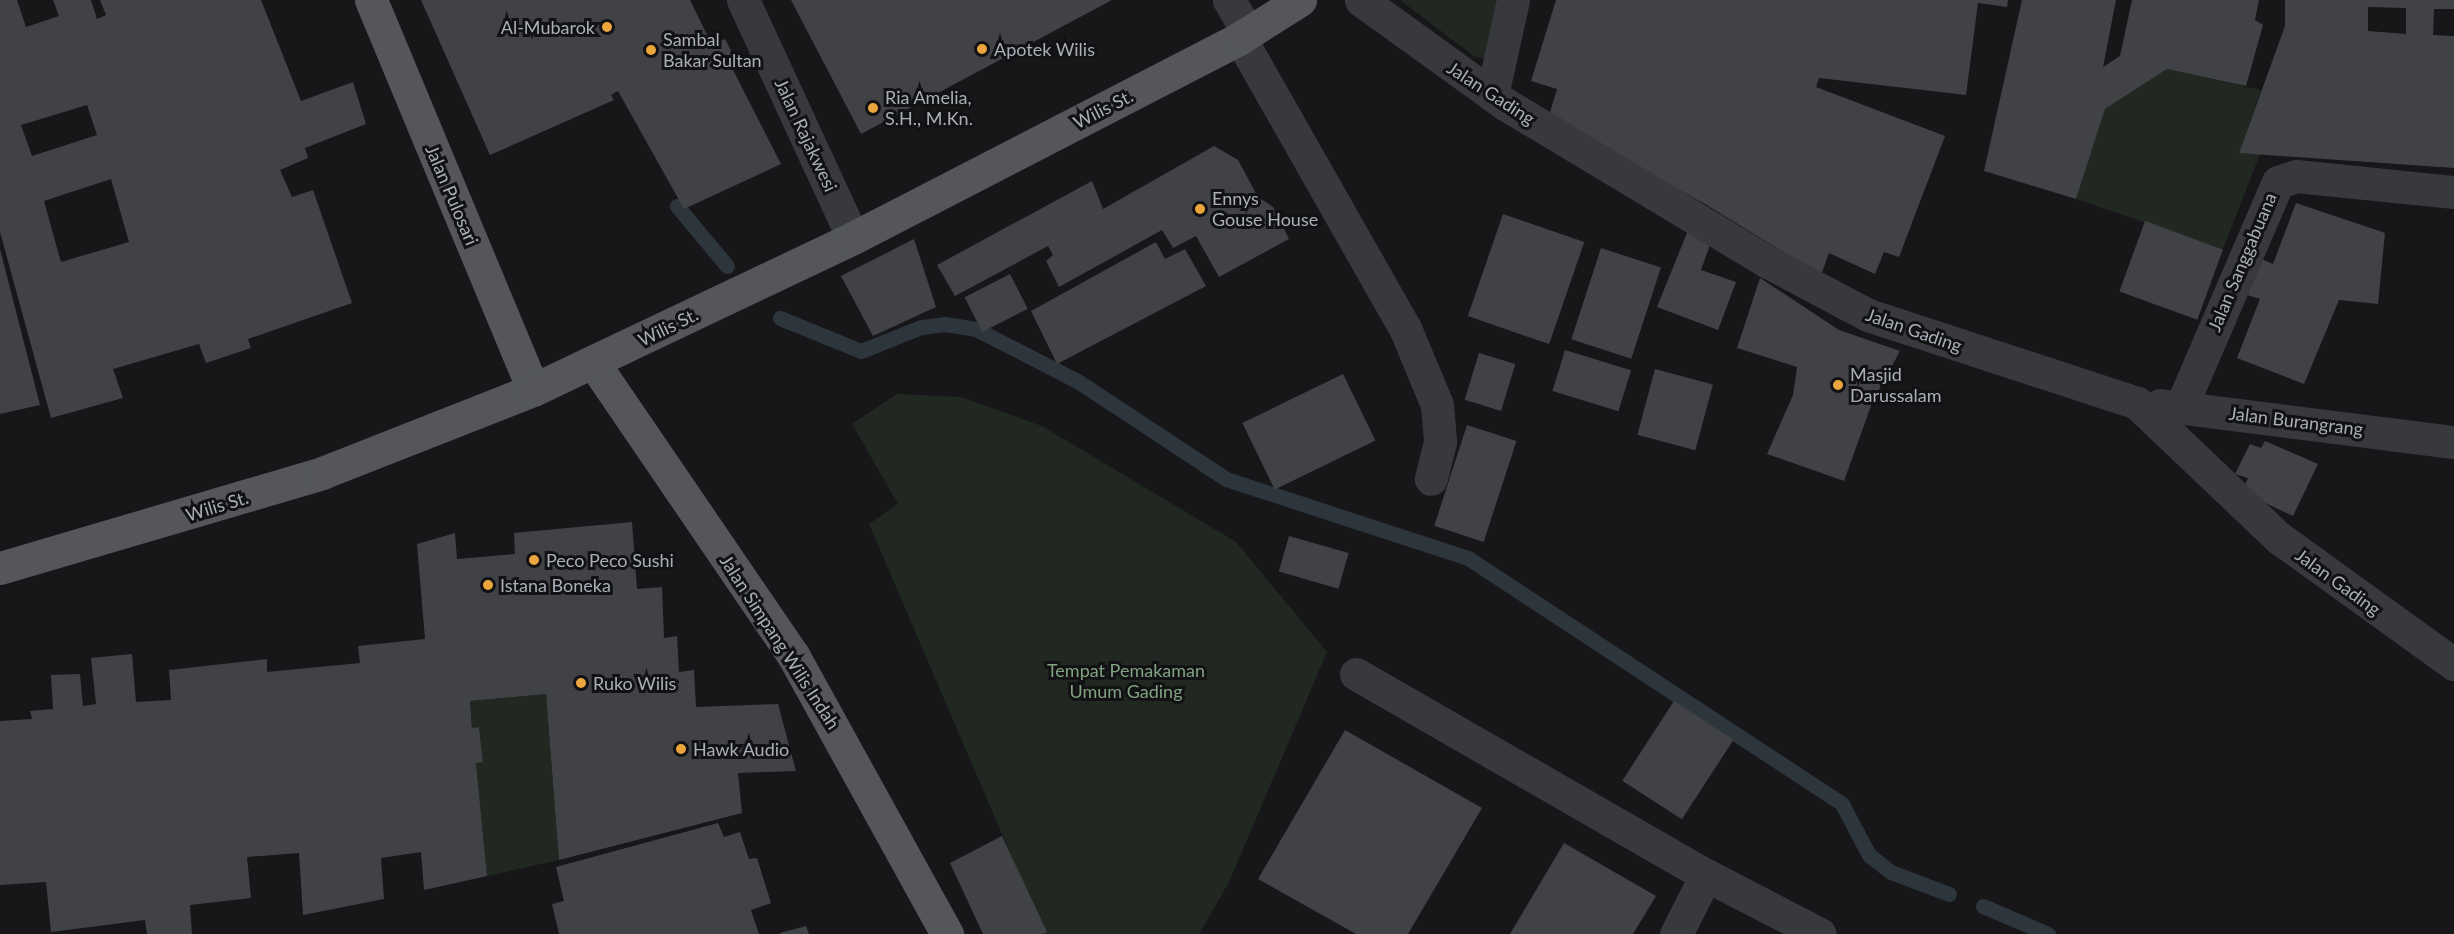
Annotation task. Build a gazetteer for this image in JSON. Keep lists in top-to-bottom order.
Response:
{
  "streets": {
    "main road": ["Wilis St.", "Jalan Pulosari", "Jalan Simpang Wilis Indah"],
    "street": [
      "Jalan Gading",
      "Jalan Rajakwesi",
      "Jalan Sanggabuana",
      "Jalan Burangrang"
    ]
  },
  "crossings": [
    ["Jalan Gading", "Jalan Burangrang"],
    ["Wilis St.", "Jalan Rajakwesi"],
    ["Wilis St.", "Jalan Pulosari"],
    ["Wilis St.", "Jalan Simpang Wilis Indah"],
    ["Jalan Sanggabuana", "Jalan Burangrang"]
  ],
  "parks": ["Tempat Pemakaman Umum Gading"],
  "places": [
    "Al-Mubarok",
    "Apotek Wilis",
    "Sambal Bakar Sultan",
    "Ria Amelia, S.H., M.Kn.",
    "Ennys Gouse House",
    "Masjid Darussalam",
    "Peco Peco Sushi",
    "Istana Boneka",
    "Ruko Wilis",
    "Hawk Audio"
  ]
}
